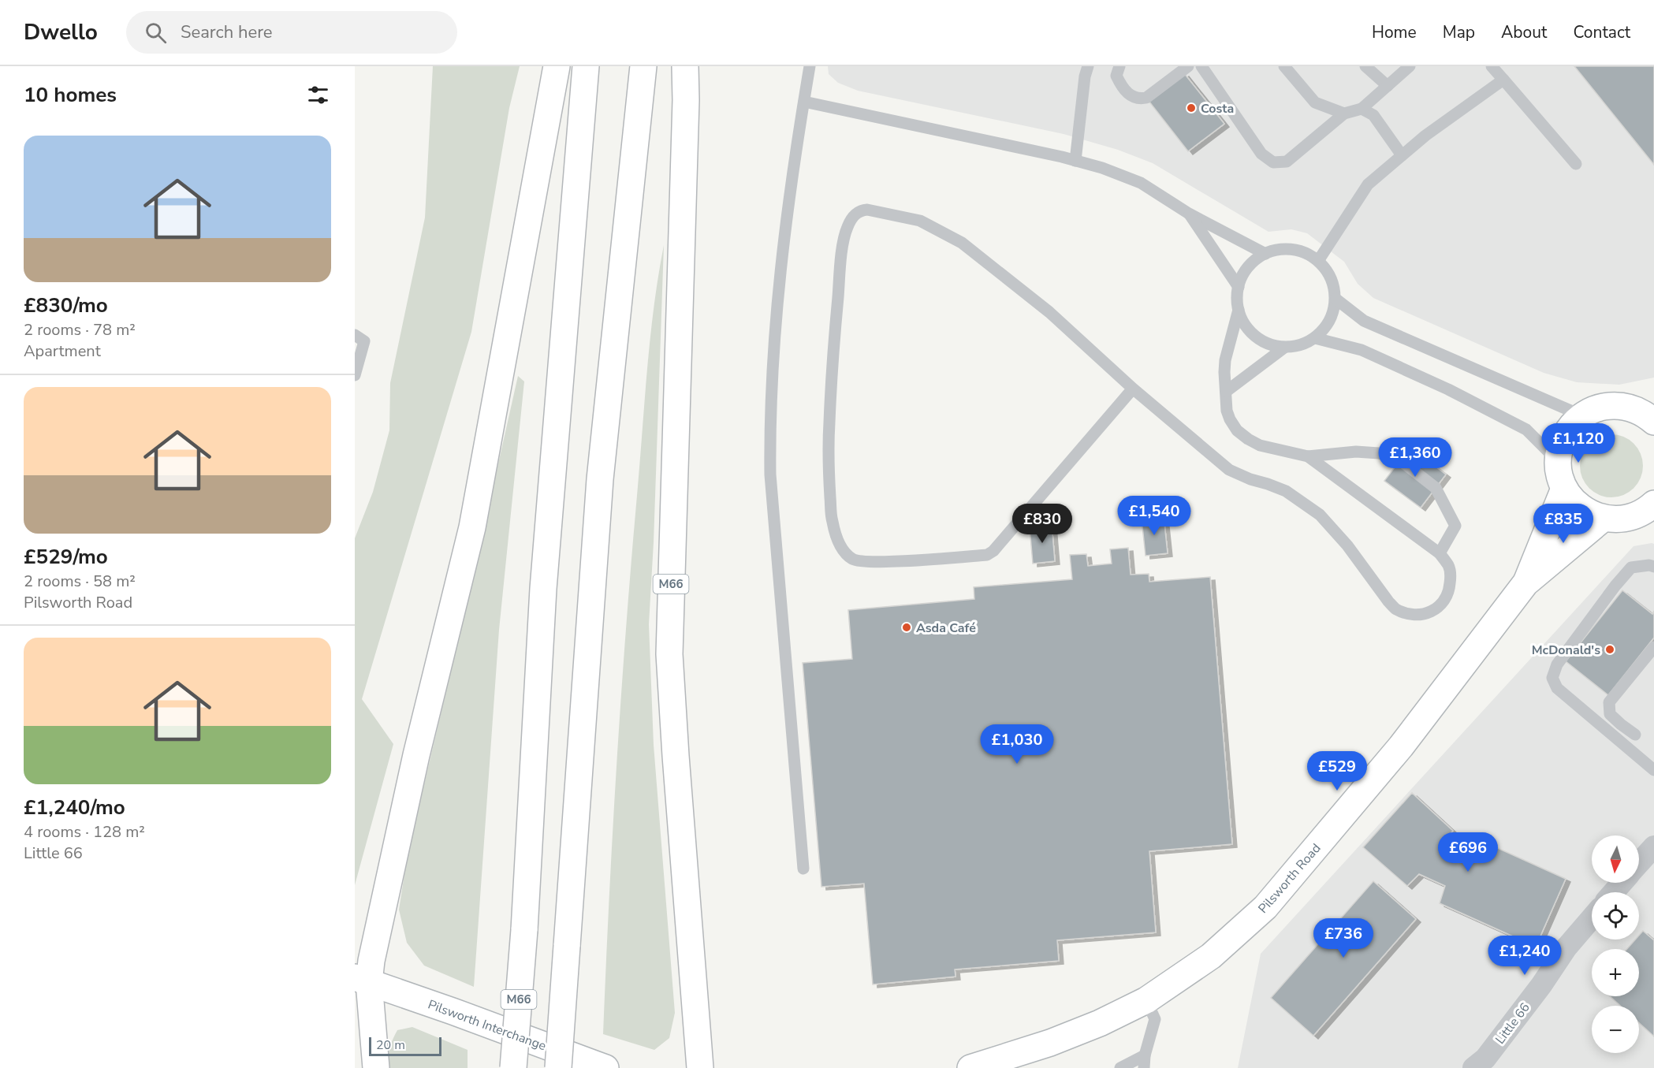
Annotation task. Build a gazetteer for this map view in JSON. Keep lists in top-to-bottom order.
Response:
{
  "streets": {
    "main road": ["M66", "Pilsworth Road", "Pilsworth Interchange"],
    "street": ["Little 66"]
  },
  "places": ["Costa", "Asda Café", "McDonald's"],
  "scale_bar": "20 m",
  "north": "bottom",
  "page": {
    "header": "Dwello",
    "search": "Search here",
    "nav": [
      "Home",
      "Map",
      "About",
      "Contact"
    ],
    "heading": "10 homes",
    "list": [
      {
        "name": "£830/mo",
        "note": "2 rooms · 78 m² · Apartment"
      },
      {
        "name": "£529/mo",
        "note": "2 rooms · 58 m² · Pilsworth Road"
      },
      {
        "name": "£1,240/mo",
        "note": "4 rooms · 128 m² · Little 66"
      }
    ],
    "price": [
      "£1,120",
      "£1,360",
      "£1,540",
      "£830",
      "£835",
      "£1,030",
      "£529",
      "£696",
      "£736",
      "£1,240"
    ],
    "map_buttons": ["+", "−"],
    "scale": "20 m"
  }
}
